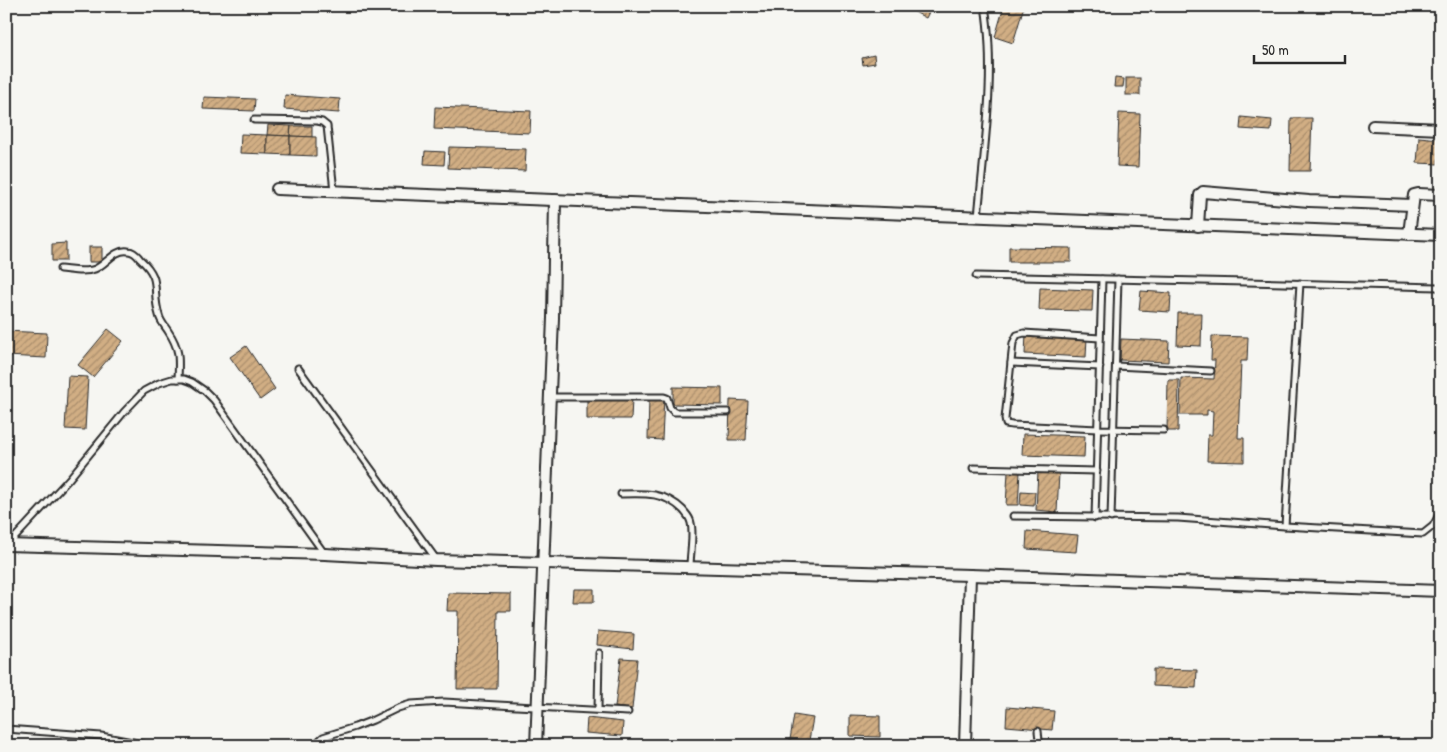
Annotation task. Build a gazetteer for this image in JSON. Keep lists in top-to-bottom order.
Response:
{
  "scale_bar": "50 m"
}
